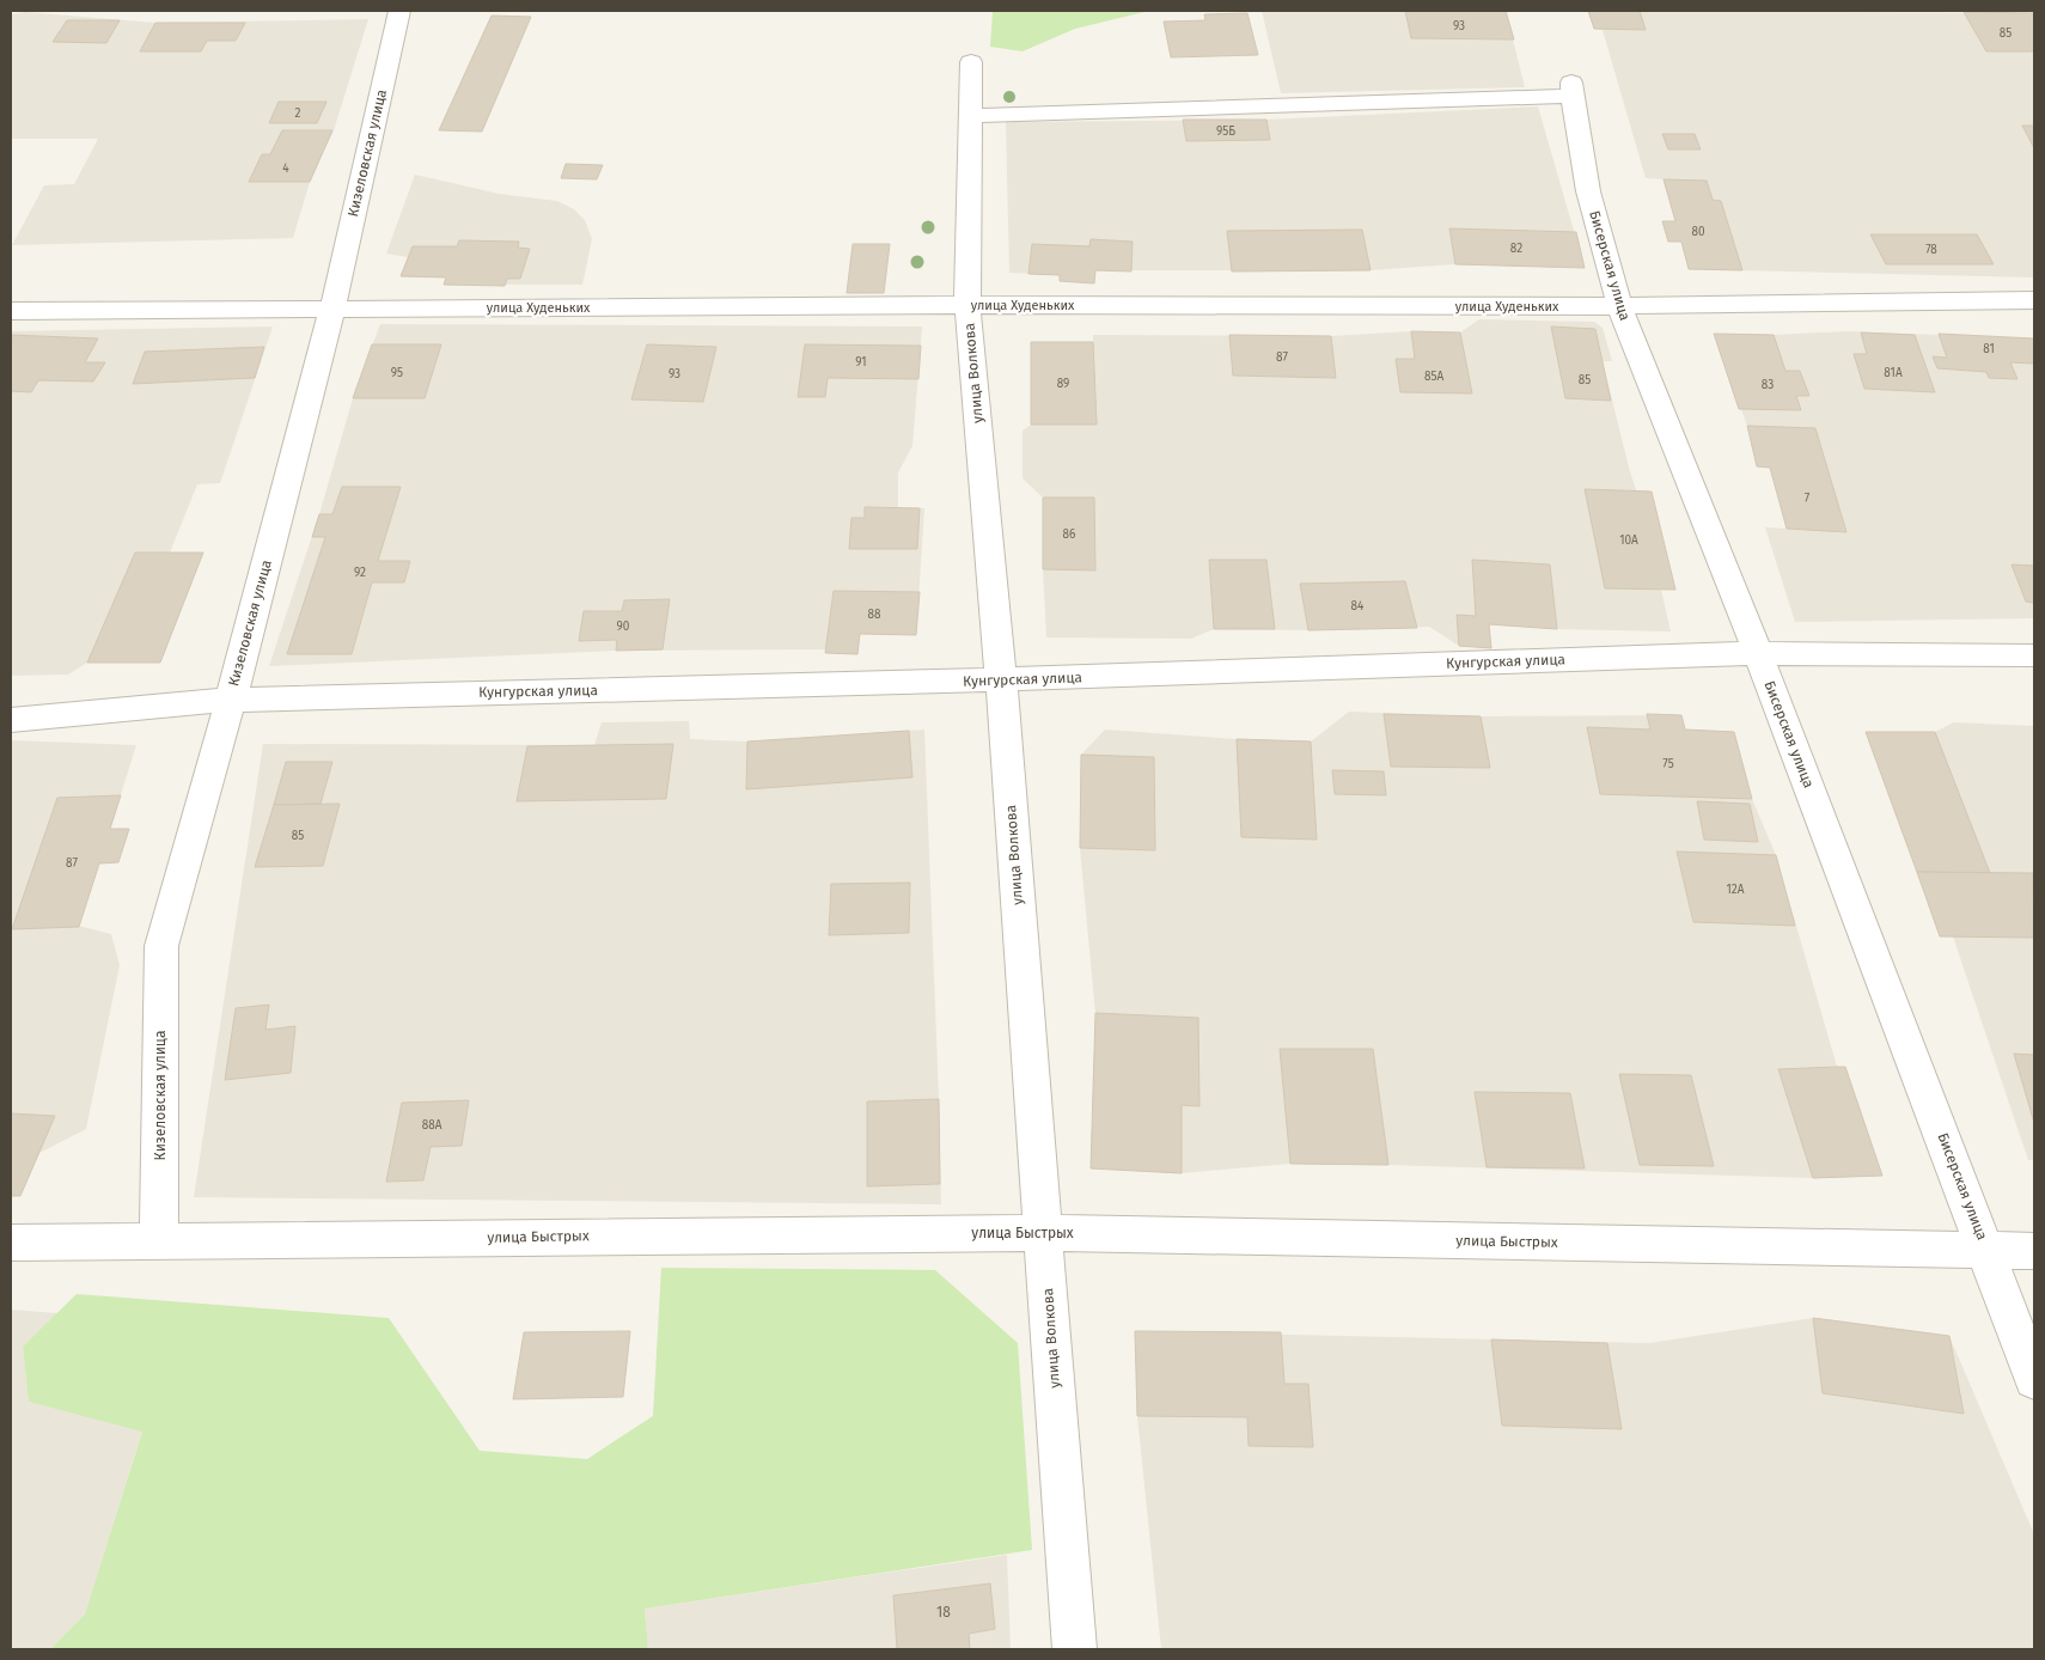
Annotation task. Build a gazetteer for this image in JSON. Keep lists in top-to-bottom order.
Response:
{
  "streets": {
    "street": [
      "Кизеловская улица",
      "Бисерская улица",
      "улица Худеньких",
      "улица Волкова",
      "Кунгурская улица",
      "улица Быстрых"
    ]
  },
  "crossings": [
    ["Кизеловская улица", "улица Худеньких"],
    ["Кизеловская улица", "Кунгурская улица"],
    ["Кизеловская улица", "улица Быстрых"],
    ["Бисерская улица", "улица Худеньких"],
    ["Бисерская улица", "улица Волкова"],
    ["Бисерская улица", "Кунгурская улица"],
    ["Бисерская улица", "улица Быстрых"],
    ["улица Худеньких", "улица Волкова"],
    ["улица Волкова", "Кунгурская улица"],
    ["улица Волкова", "улица Быстрых"]
  ],
  "house_numbers": [
    "93",
    "85",
    "2",
    "95Б",
    "4",
    "80",
    "82",
    "78",
    "81",
    "87",
    "91",
    "95",
    "81А",
    "93",
    "85А",
    "85",
    "89",
    "83",
    "7",
    "86",
    "10А",
    "92",
    "84",
    "88",
    "90",
    "75",
    "85",
    "87",
    "12А",
    "88А",
    "18"
  ]
}
